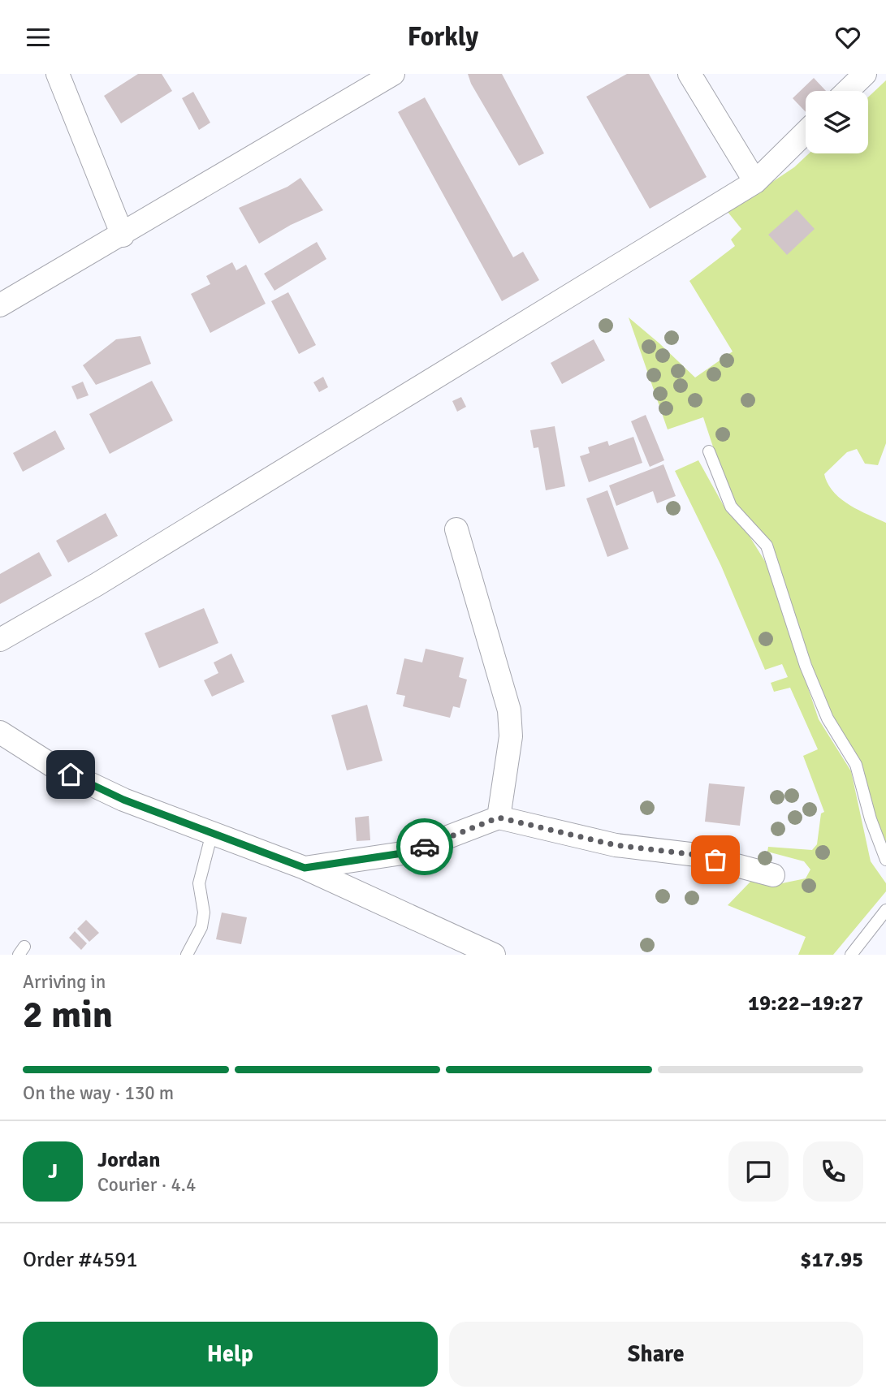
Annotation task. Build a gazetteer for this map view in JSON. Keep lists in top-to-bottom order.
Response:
{
  "page": {
    "header": "Forkly",
    "heading": ["2 min", "Arriving in", "19:22–19:27"],
    "panel": [
      "Jordan",
      "Courier · 4.4",
      "Order #4591",
      "$17.95"
    ],
    "bar": "On the way · 130 m",
    "round": "J",
    "buttons": ["Help", "Share"]
  }
}
